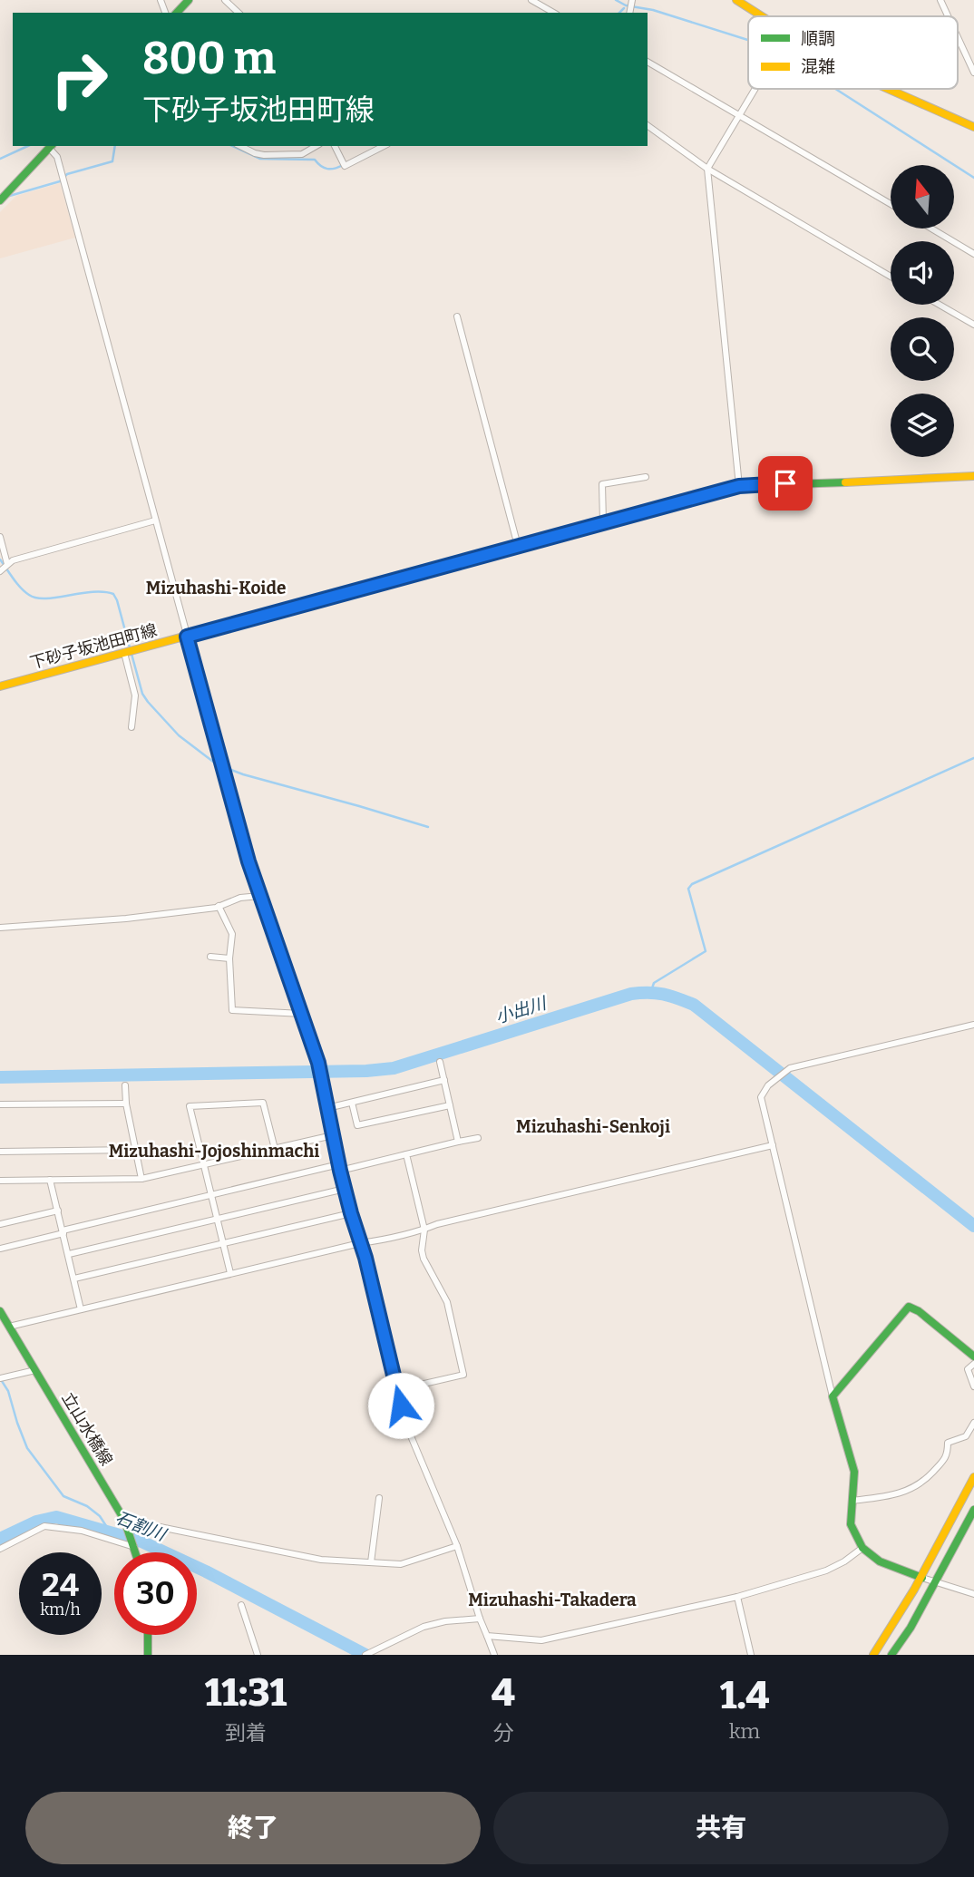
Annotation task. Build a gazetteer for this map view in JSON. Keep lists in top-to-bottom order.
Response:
{
  "streets": {
    "main road": ["下砂子坂池田町線", "立山水橋線"]
  },
  "districts": [
    "Mizuhashi-Koide",
    "Mizuhashi-Senkoji",
    "Mizuhashi-Jojoshinmachi",
    "Mizuhashi-Takadera"
  ],
  "water": ["小出川", "石割川"],
  "legend": ["順調", "混雑"],
  "north": "top",
  "page": {
    "turn": ["800 m", "下砂子坂池田町線"],
    "speed": "24 km/h",
    "limit": "30",
    "eta": [
      "11:31",
      "到着",
      "4",
      "分",
      "1.4",
      "km"
    ],
    "buttons": ["終了", "共有"]
  }
}
